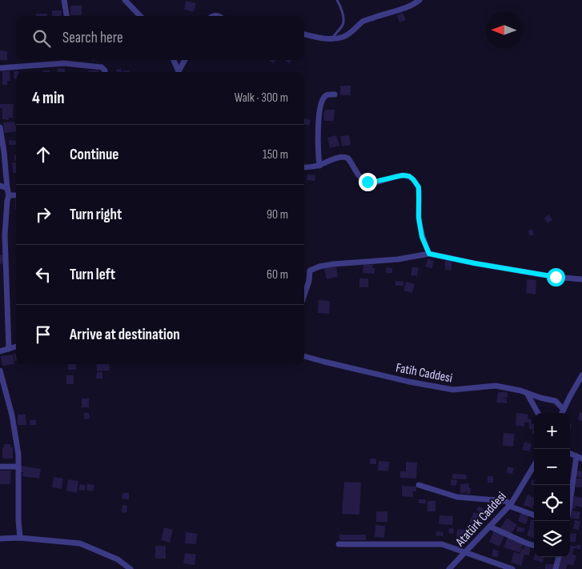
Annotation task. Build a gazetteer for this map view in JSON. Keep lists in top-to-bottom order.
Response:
{
  "streets": {
    "street": ["Fatih Caddesi", "Atatürk Caddesi"]
  },
  "north": "left",
  "page": {
    "search": "Search here",
    "heading": ["4 min", "Walk · 300 m"],
    "list": [
      ["Continue", "150 m"],
      ["Turn right", "90 m"],
      ["Turn left", "60 m"],
      "Arrive at destination"
    ],
    "map_buttons": ["+", "−"]
  }
}
